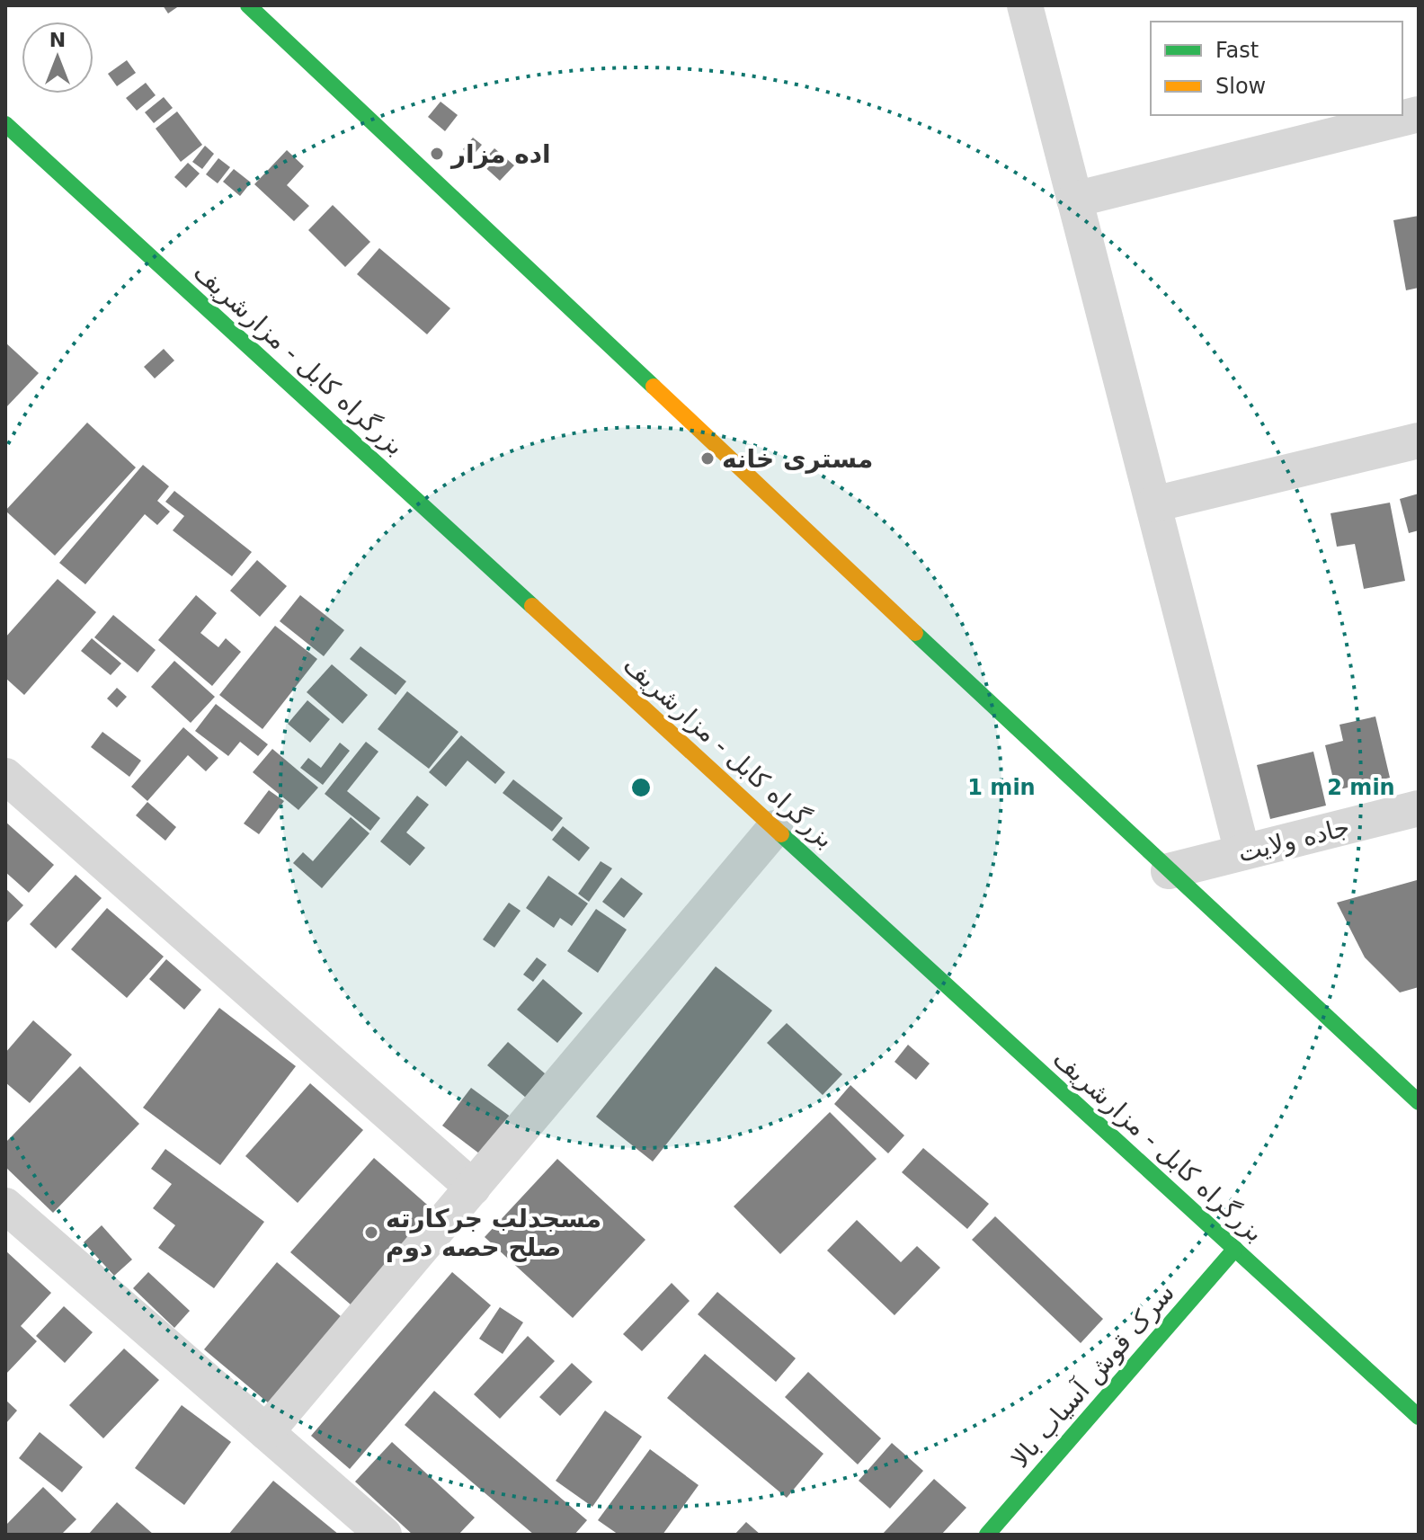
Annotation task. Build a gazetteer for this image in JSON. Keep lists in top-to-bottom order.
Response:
{
  "streets": {
    "main road": ["بزرگراه کابل - مزارشریف", "سرک قوش آسیاب بالا"],
    "street": ["جاده ولایت"]
  },
  "crossings": [
    ["بزرگراه کابل - مزارشریف", "سرک قوش آسیاب بالا"]
  ],
  "places": ["اده مزار", "مستری خانه", "مسجدلب جرکارته صلح حصه دوم"],
  "legend": ["Fast", "Slow"],
  "north": "top",
  "rings": ["1 min", "2 min"]
}
